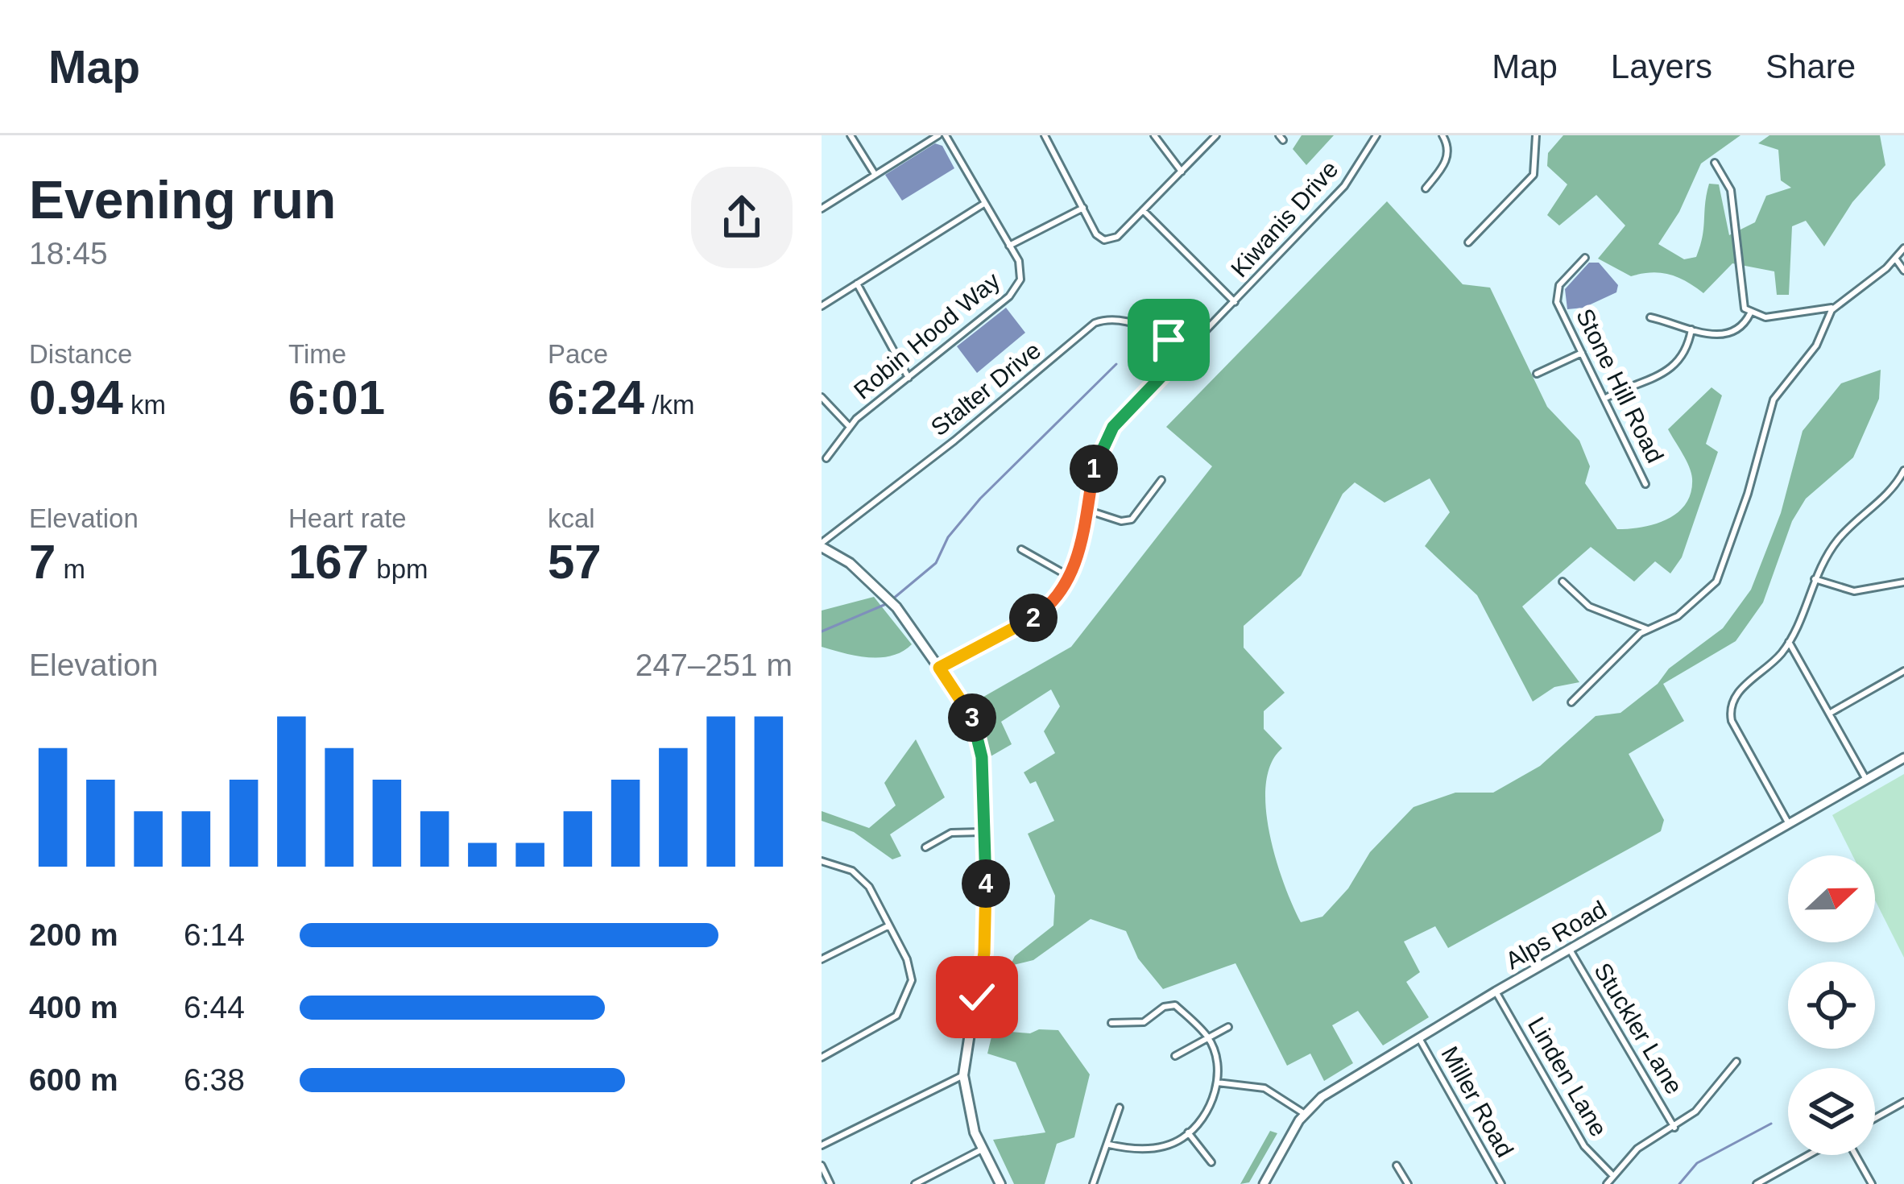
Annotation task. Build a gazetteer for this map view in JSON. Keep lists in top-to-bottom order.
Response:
{
  "streets": {
    "main road": ["Alps Road"],
    "street": [
      "Kiwanis Drive",
      "Robin Hood Way",
      "Stone Hill Road",
      "Stalter Drive",
      "Stuckler Lane",
      "Linden Lane",
      "Miller Road"
    ]
  },
  "crossings": [
    ["Kiwanis Drive", "Stalter Drive"],
    ["Alps Road", "Stuckler Lane"],
    ["Alps Road", "Linden Lane"],
    ["Alps Road", "Miller Road"]
  ],
  "north": "right",
  "page": {
    "header": "Map",
    "nav": ["Map", "Layers", "Share"],
    "heading": ["Evening run", "18:45"],
    "stats": [
      ["Distance", "0.94 km"],
      ["Time", "6:01"],
      ["Pace", "6:24 /km"],
      ["Elevation", "7 m"],
      ["Heart rate", "167 bpm"],
      ["kcal", "57"]
    ],
    "pins": [
      "1",
      "2",
      "3",
      "4"
    ],
    "chart": ["Elevation", "247–251 m"],
    "list": [
      {
        "name": "200 m",
        "note": "6:14"
      },
      {
        "name": "400 m",
        "note": "6:44"
      },
      {
        "name": "600 m",
        "note": "6:38"
      }
    ]
  }
}
